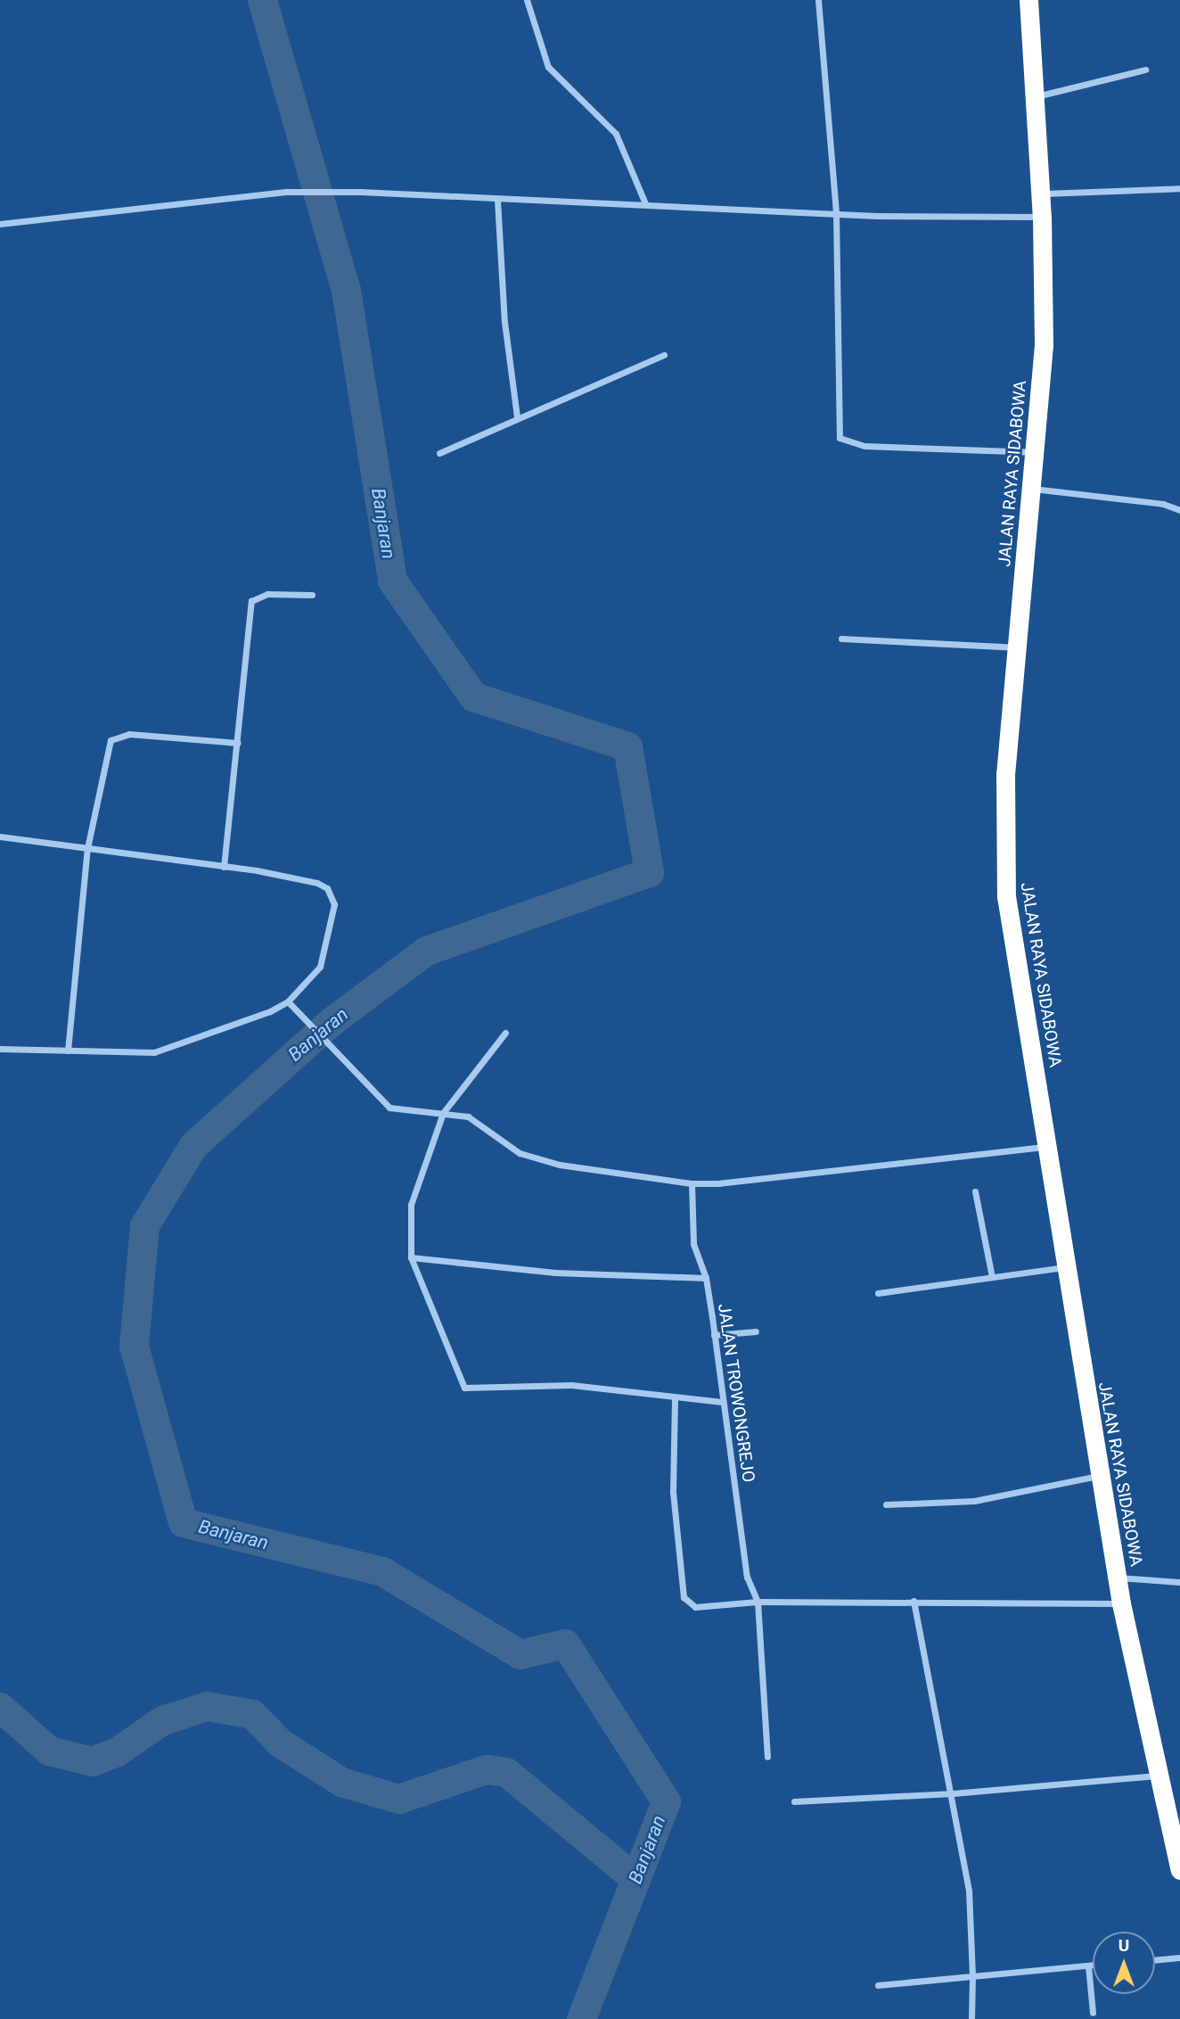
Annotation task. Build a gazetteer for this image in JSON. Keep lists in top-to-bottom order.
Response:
{
  "streets": {
    "highway": ["JALAN RAYA SIDABOWA"],
    "street": ["JALAN TROWONGREJO"]
  },
  "water": ["Banjaran"],
  "north": "top"
}
